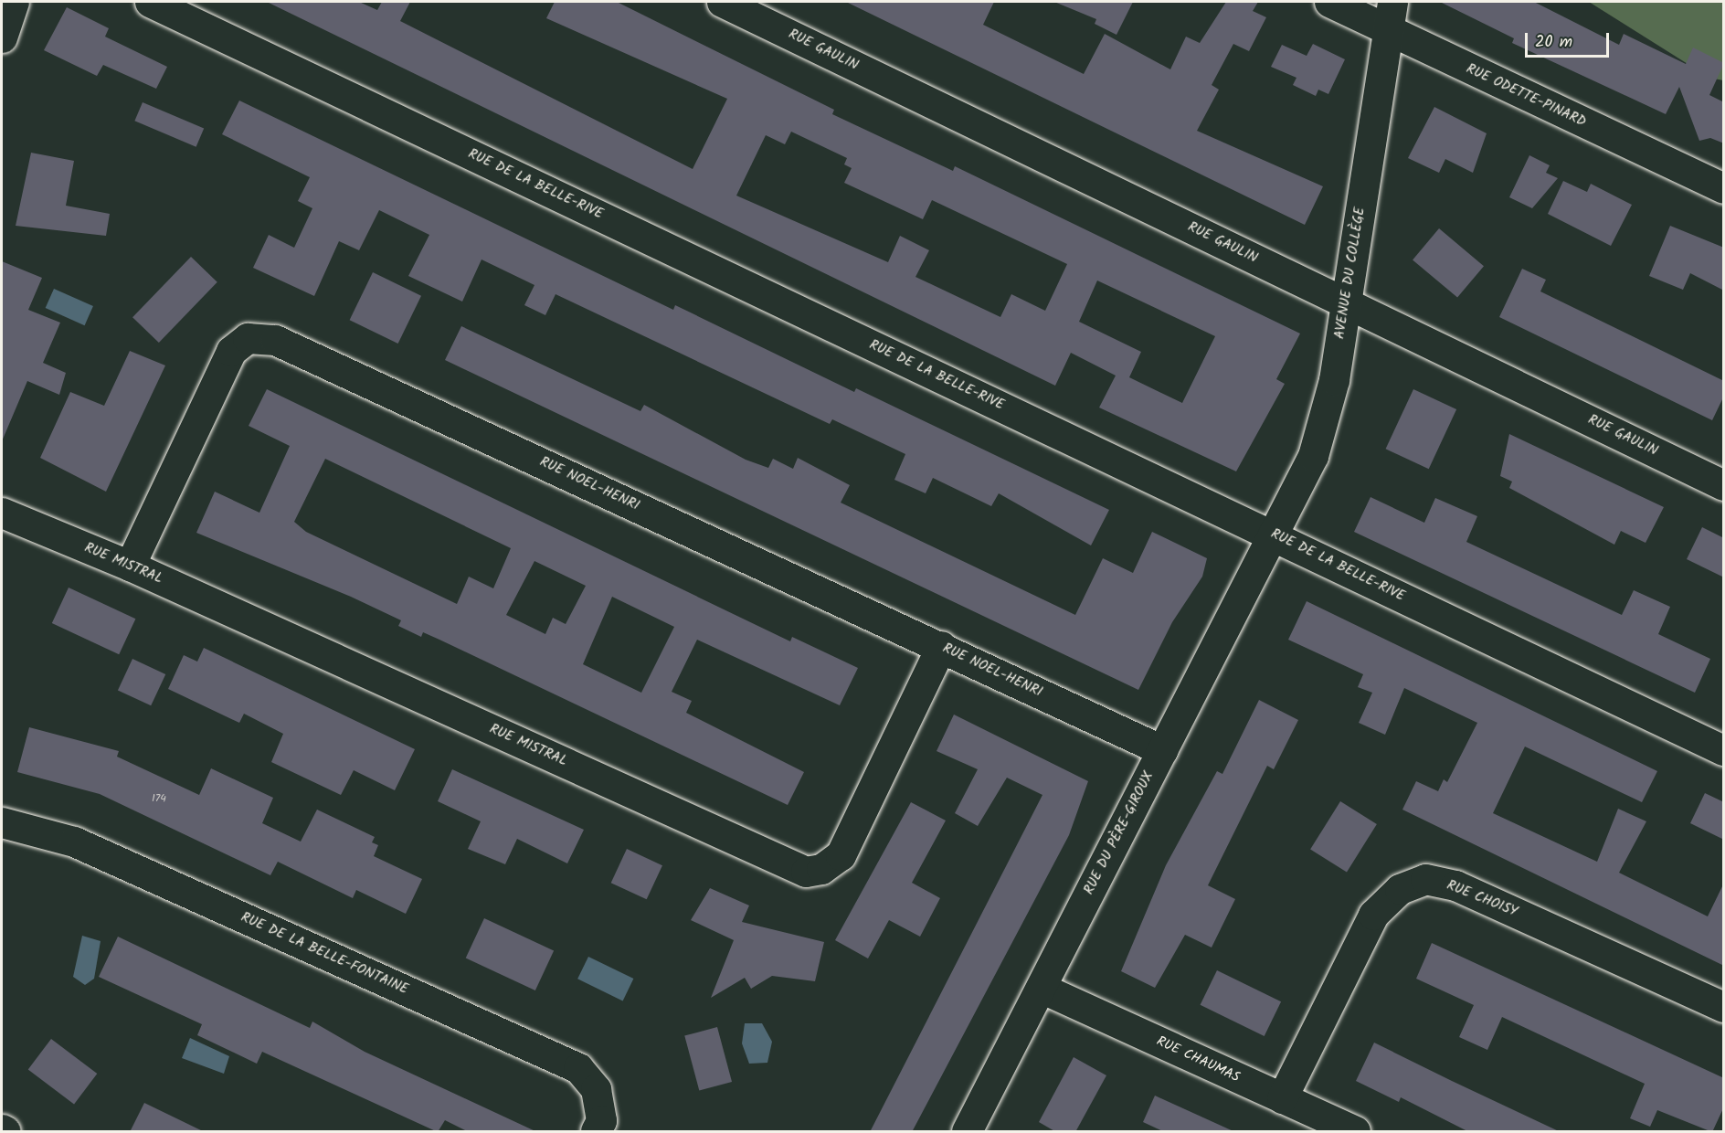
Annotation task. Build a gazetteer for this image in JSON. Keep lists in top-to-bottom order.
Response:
{
  "streets": {
    "street": [
      "RUE GAULIN",
      "RUE ODETTE-PINARD",
      "RUE DE LA BELLE-RIVE",
      "AVENUE DU COLLÈGE",
      "RUE NOEL-HENRI",
      "RUE MISTRAL",
      "RUE DU PÈRE-GIROUX",
      "RUE CHOISY",
      "RUE DE LA BELLE-FONTAINE",
      "RUE CHAUMAS"
    ]
  },
  "crossings": [
    ["RUE GAULIN", "AVENUE DU COLLÈGE"],
    ["RUE ODETTE-PINARD", "AVENUE DU COLLÈGE"],
    ["RUE DE LA BELLE-RIVE", "AVENUE DU COLLÈGE"],
    ["RUE DE LA BELLE-RIVE", "RUE DU PÈRE-GIROUX"],
    ["AVENUE DU COLLÈGE", "RUE DU PÈRE-GIROUX"],
    ["RUE NOEL-HENRI", "RUE MISTRAL"],
    ["RUE NOEL-HENRI", "RUE DU PÈRE-GIROUX"],
    ["RUE DU PÈRE-GIROUX", "RUE CHAUMAS"],
    ["RUE CHOISY", "RUE CHAUMAS"]
  ],
  "house_numbers": ["174"],
  "scale_bar": "20 m"
}
